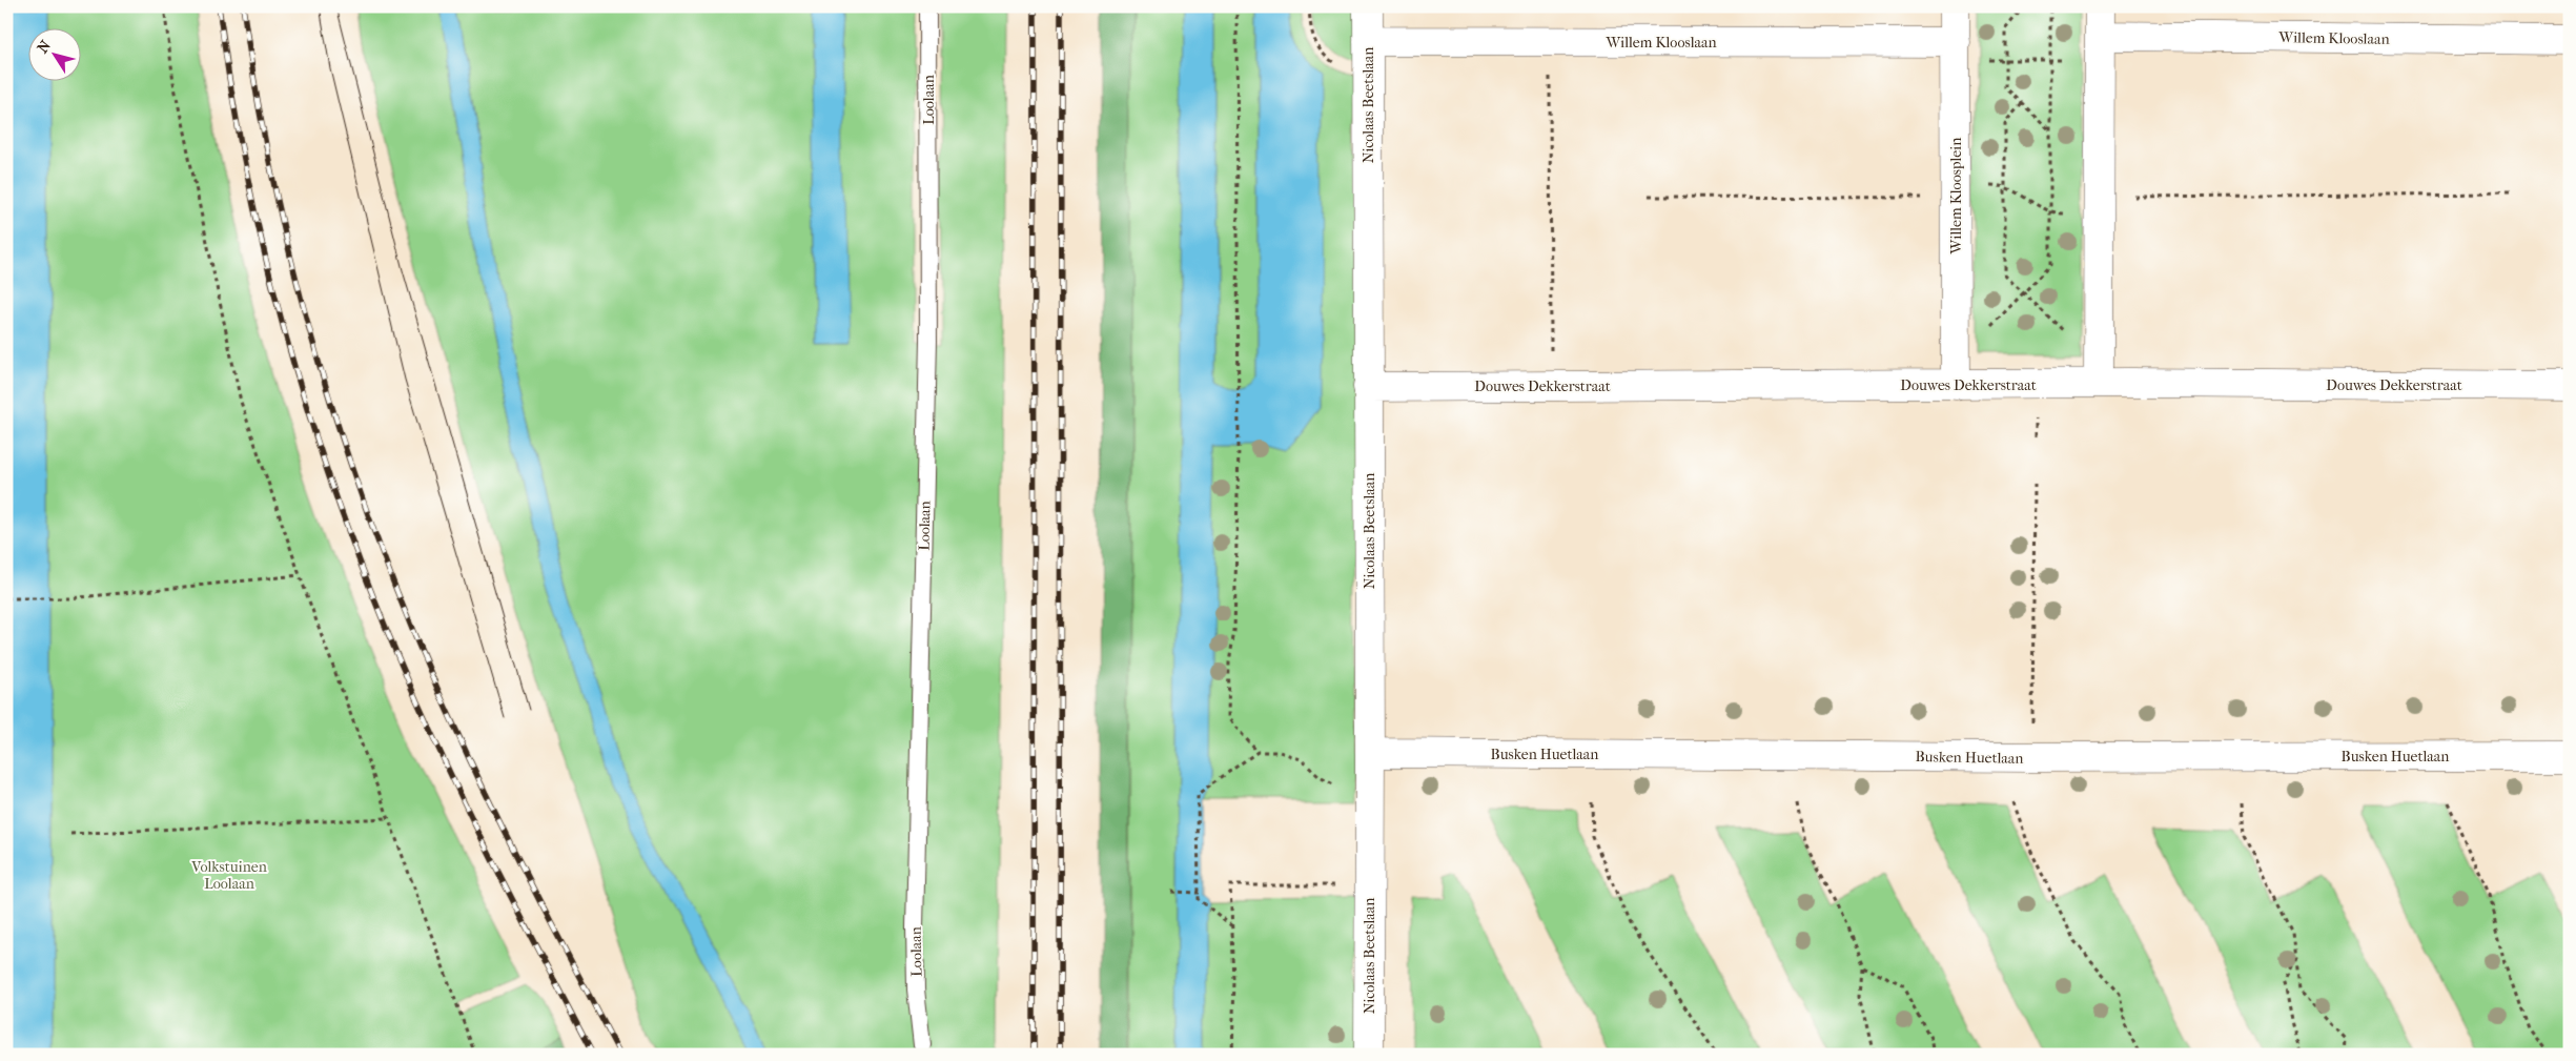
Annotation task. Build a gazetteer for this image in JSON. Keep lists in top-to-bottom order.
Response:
{
  "streets": {
    "street": [
      "Willem Klooslaan",
      "Nicolaas Beetslaan",
      "Willem Kloosplein",
      "Douwes Dekkerstraat",
      "Busken Huetlaan"
    ],
    "lane": ["Loolaan"]
  },
  "crossings": [
    ["Willem Klooslaan", "Nicolaas Beetslaan"],
    ["Willem Klooslaan", "Willem Kloosplein"],
    ["Nicolaas Beetslaan", "Douwes Dekkerstraat"],
    ["Nicolaas Beetslaan", "Busken Huetlaan"],
    ["Willem Kloosplein", "Douwes Dekkerstraat"]
  ],
  "parks": ["Volkstuinen Loolaan"],
  "north": "top left"
}
